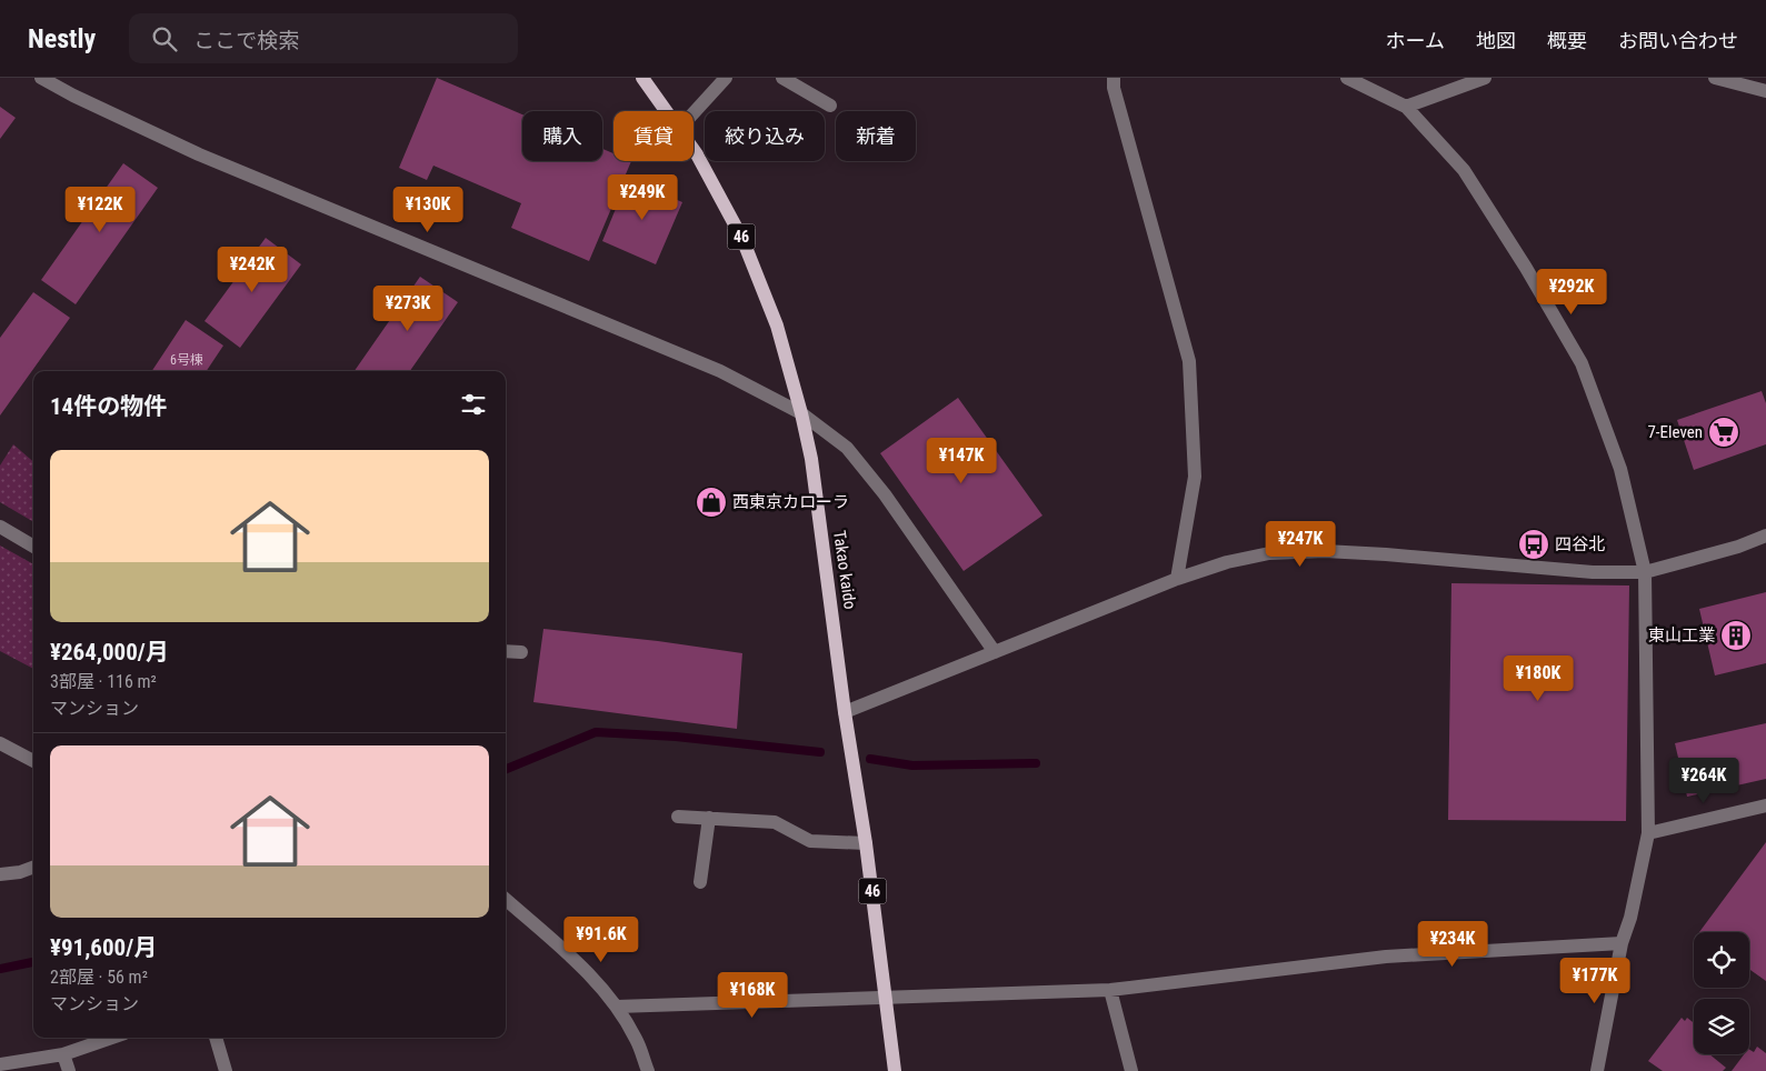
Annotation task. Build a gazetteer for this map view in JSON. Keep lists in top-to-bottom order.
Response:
{
  "streets": {
    "main road": ["46", "Takao kaido"]
  },
  "places": {
    "supermarket": ["7-Eleven"],
    "shop": ["西東京カローラ"],
    "bus stop": ["四谷北"],
    "building": ["東山工業"]
  },
  "house_numbers": ["6号棟"],
  "page": {
    "header": "Nestly",
    "search": "ここで検索",
    "nav": [
      "ホーム",
      "地図",
      "概要",
      "お問い合わせ"
    ],
    "chip": [
      "購入",
      "賃貸",
      "絞り込み",
      "新着"
    ],
    "price": [
      "¥249K",
      "¥122K",
      "¥130K",
      "¥242K",
      "¥292K",
      "¥273K",
      "¥147K",
      "¥247K",
      "¥180K",
      "¥264K",
      "¥91.6K",
      "¥234K",
      "¥177K",
      "¥168K"
    ],
    "heading": "14件の物件",
    "list": [
      {
        "name": "¥264,000/月",
        "note": "3部屋 · 116 m² · マンション"
      },
      {
        "name": "¥91,600/月",
        "note": "2部屋 · 56 m² · マンション"
      }
    ]
  }
}
